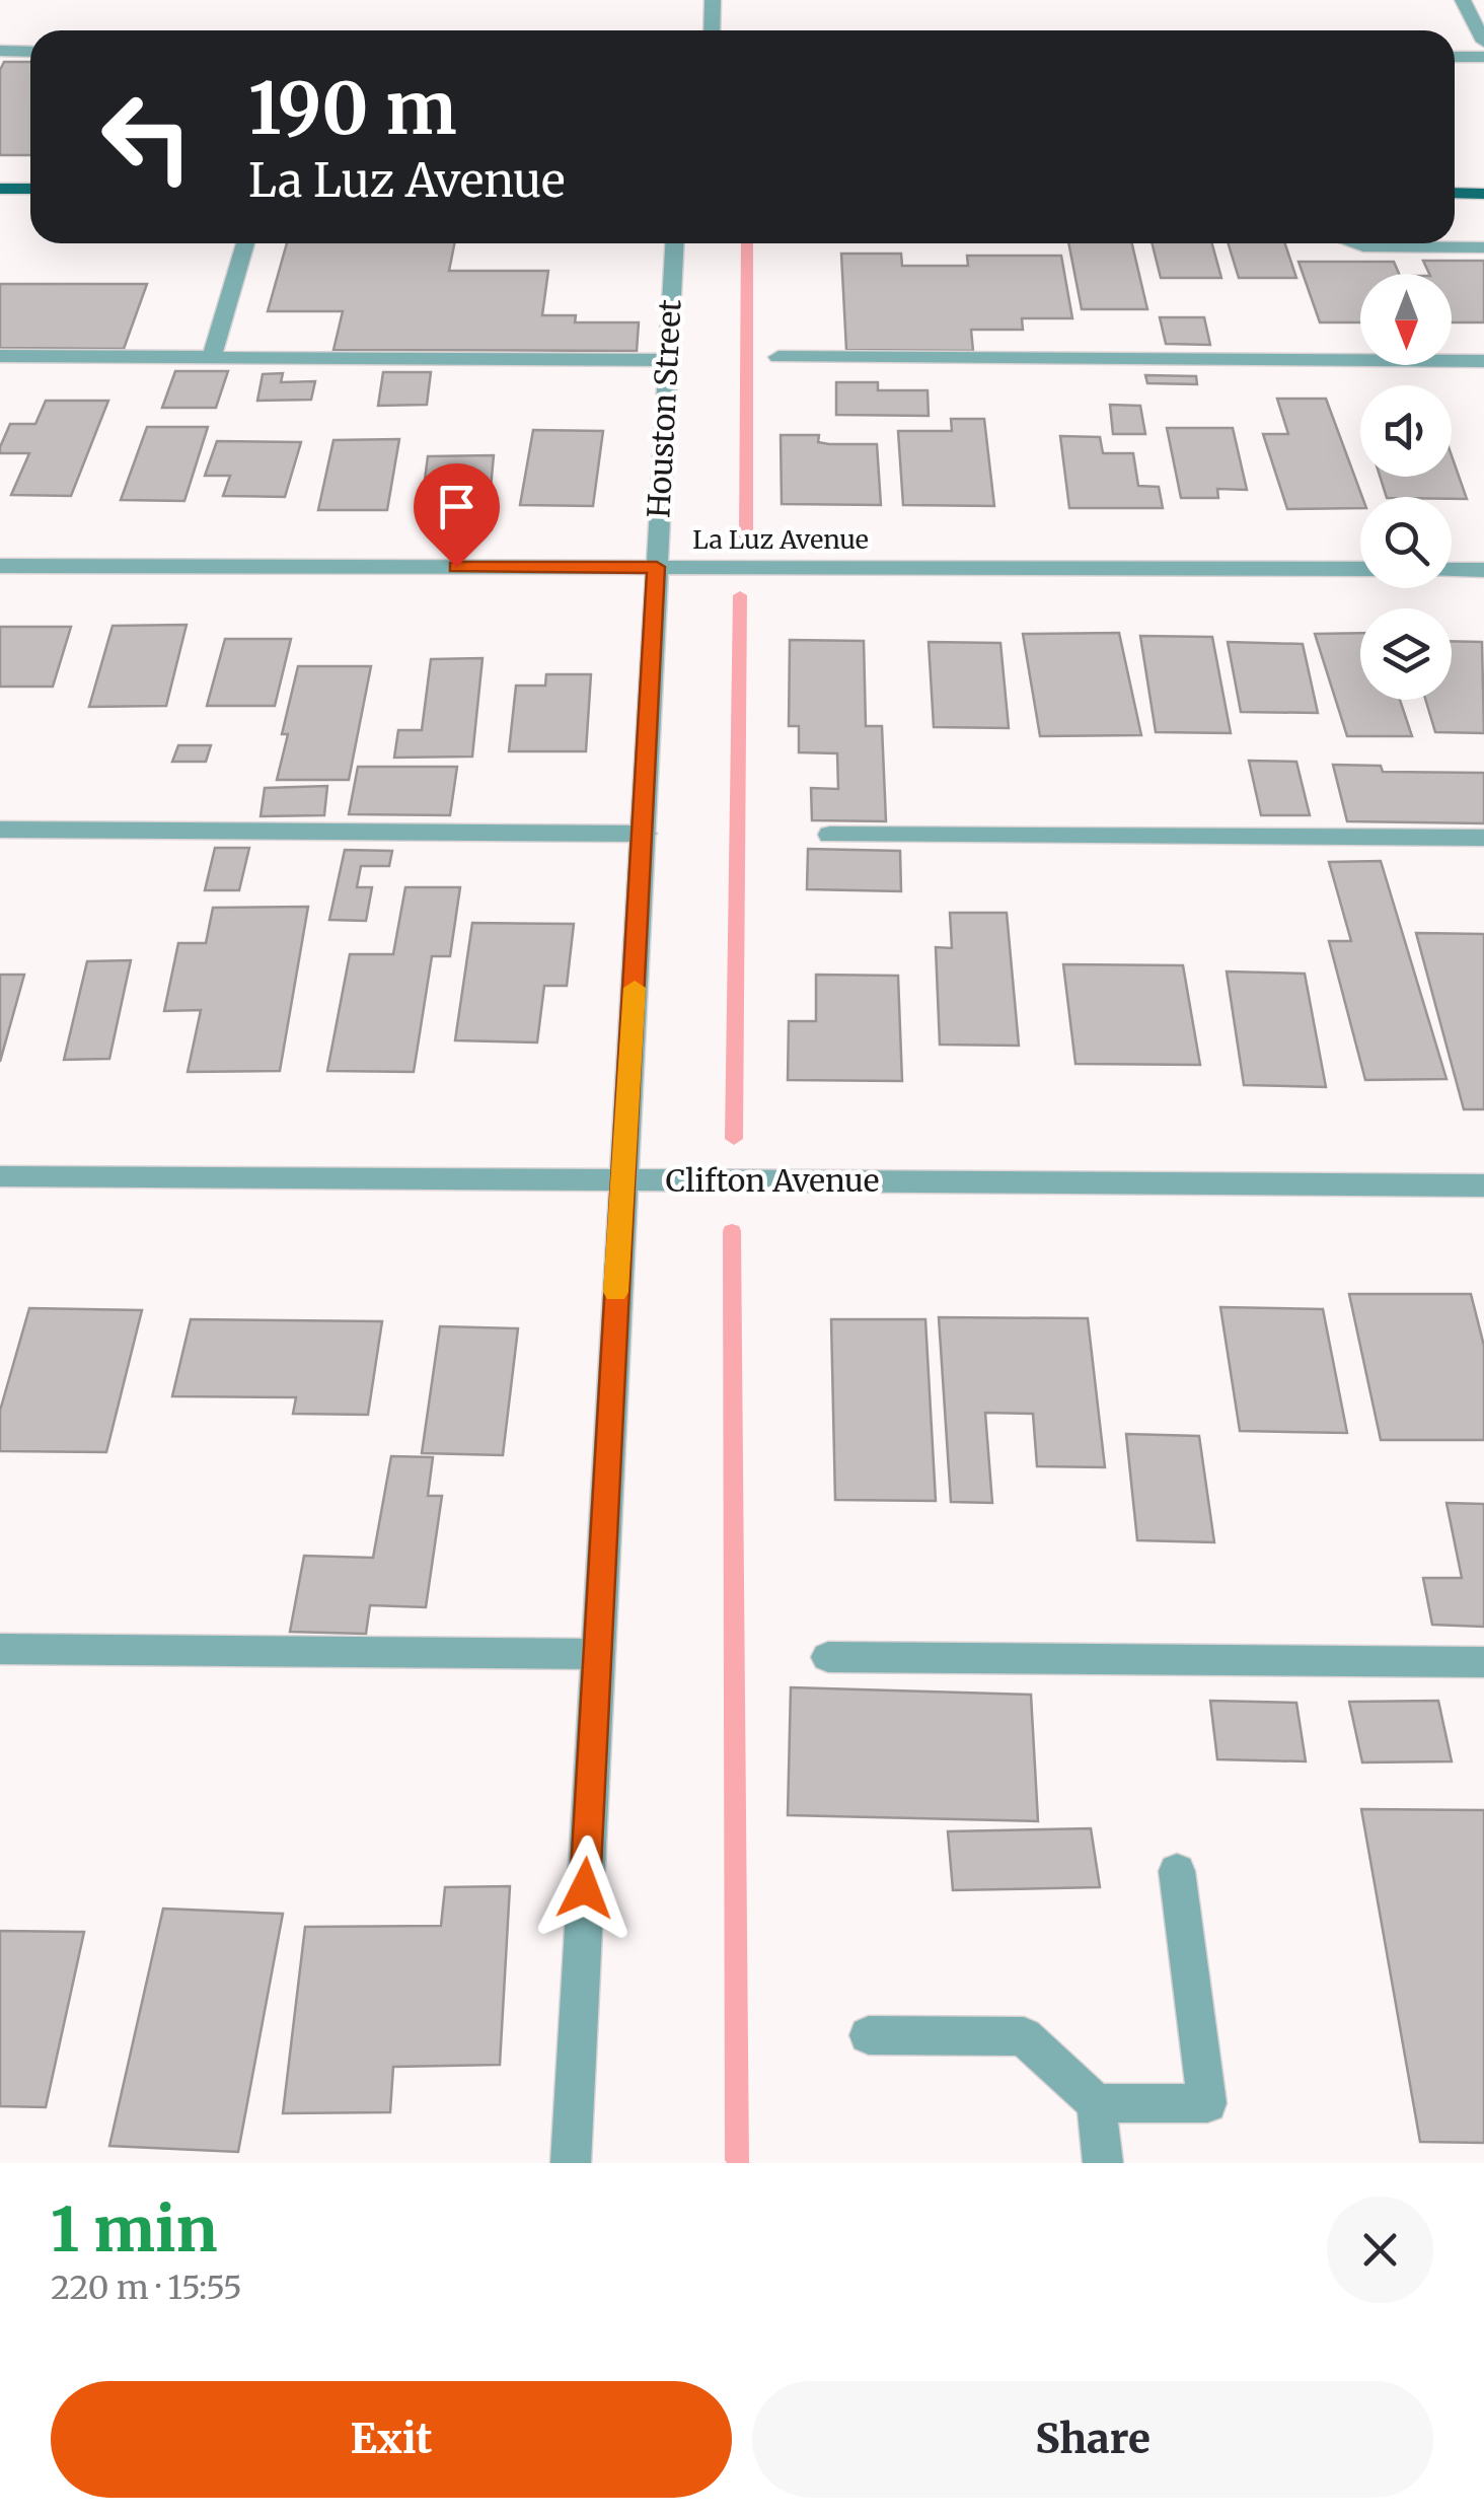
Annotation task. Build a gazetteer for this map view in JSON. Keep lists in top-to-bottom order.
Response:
{
  "streets": {
    "street": ["Houston Street", "La Luz Avenue", "Clifton Avenue"]
  },
  "crossings": [
    ["Houston Street", "La Luz Avenue"],
    ["Houston Street", "Clifton Avenue"]
  ],
  "north": "bottom",
  "page": {
    "turn": ["190 m", "La Luz Avenue"],
    "heading": ["1 min", "220 m · 15:55"],
    "buttons": ["Exit", "Share"]
  }
}
